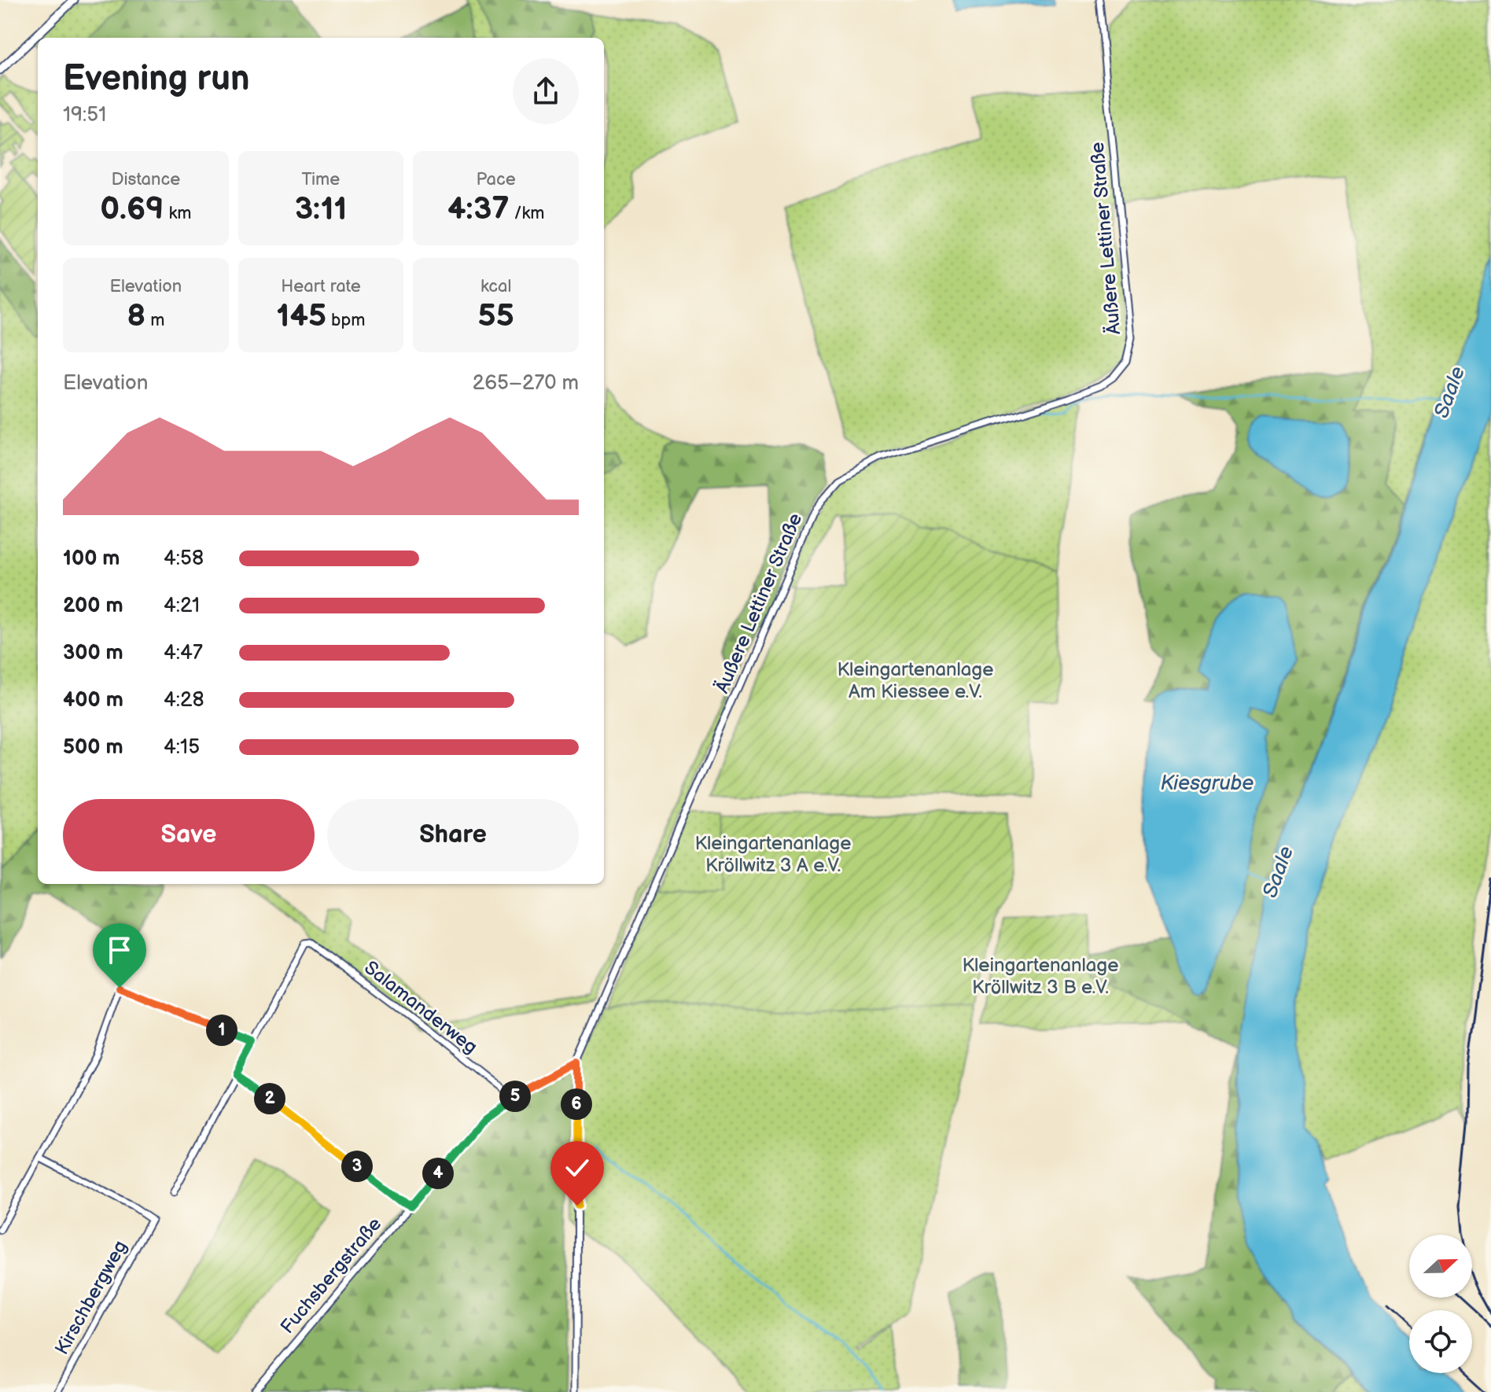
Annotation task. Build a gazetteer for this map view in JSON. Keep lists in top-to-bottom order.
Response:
{
  "streets": {
    "street": [
      "Äußere Lettiner Straße",
      "Salamanderweg",
      "Fuchsbergstraße",
      "Kirschbergweg"
    ]
  },
  "crossings": [
    ["Äußere Lettiner Straße", "Fuchsbergstraße"],
    ["Salamanderweg", "Fuchsbergstraße"]
  ],
  "water": ["Saale", "Kiesgrube"],
  "parks": ["Kleingartenanlage Am Kiessee e.V.", "Kleingartenanlage Kröllwitz 3 A e.V.", "Kleingartenanlage Kröllwitz 3 B e.V."],
  "north": "right",
  "page": {
    "heading": ["Evening run", "19:51"],
    "stats": [
      ["Distance", "0.69 km"],
      ["Time", "3:11"],
      ["Pace", "4:37 /km"],
      ["Elevation", "8 m"],
      ["Heart rate", "145 bpm"],
      ["kcal", "55"]
    ],
    "chart": ["Elevation", "265–270 m"],
    "list": [
      {
        "name": "100 m",
        "note": "4:58"
      },
      {
        "name": "200 m",
        "note": "4:21"
      },
      {
        "name": "300 m",
        "note": "4:47"
      },
      {
        "name": "400 m",
        "note": "4:28"
      },
      {
        "name": "500 m",
        "note": "4:15"
      }
    ],
    "buttons": ["Save", "Share"],
    "pins": [
      "1",
      "5",
      "2",
      "6",
      "3",
      "4"
    ]
  }
}
